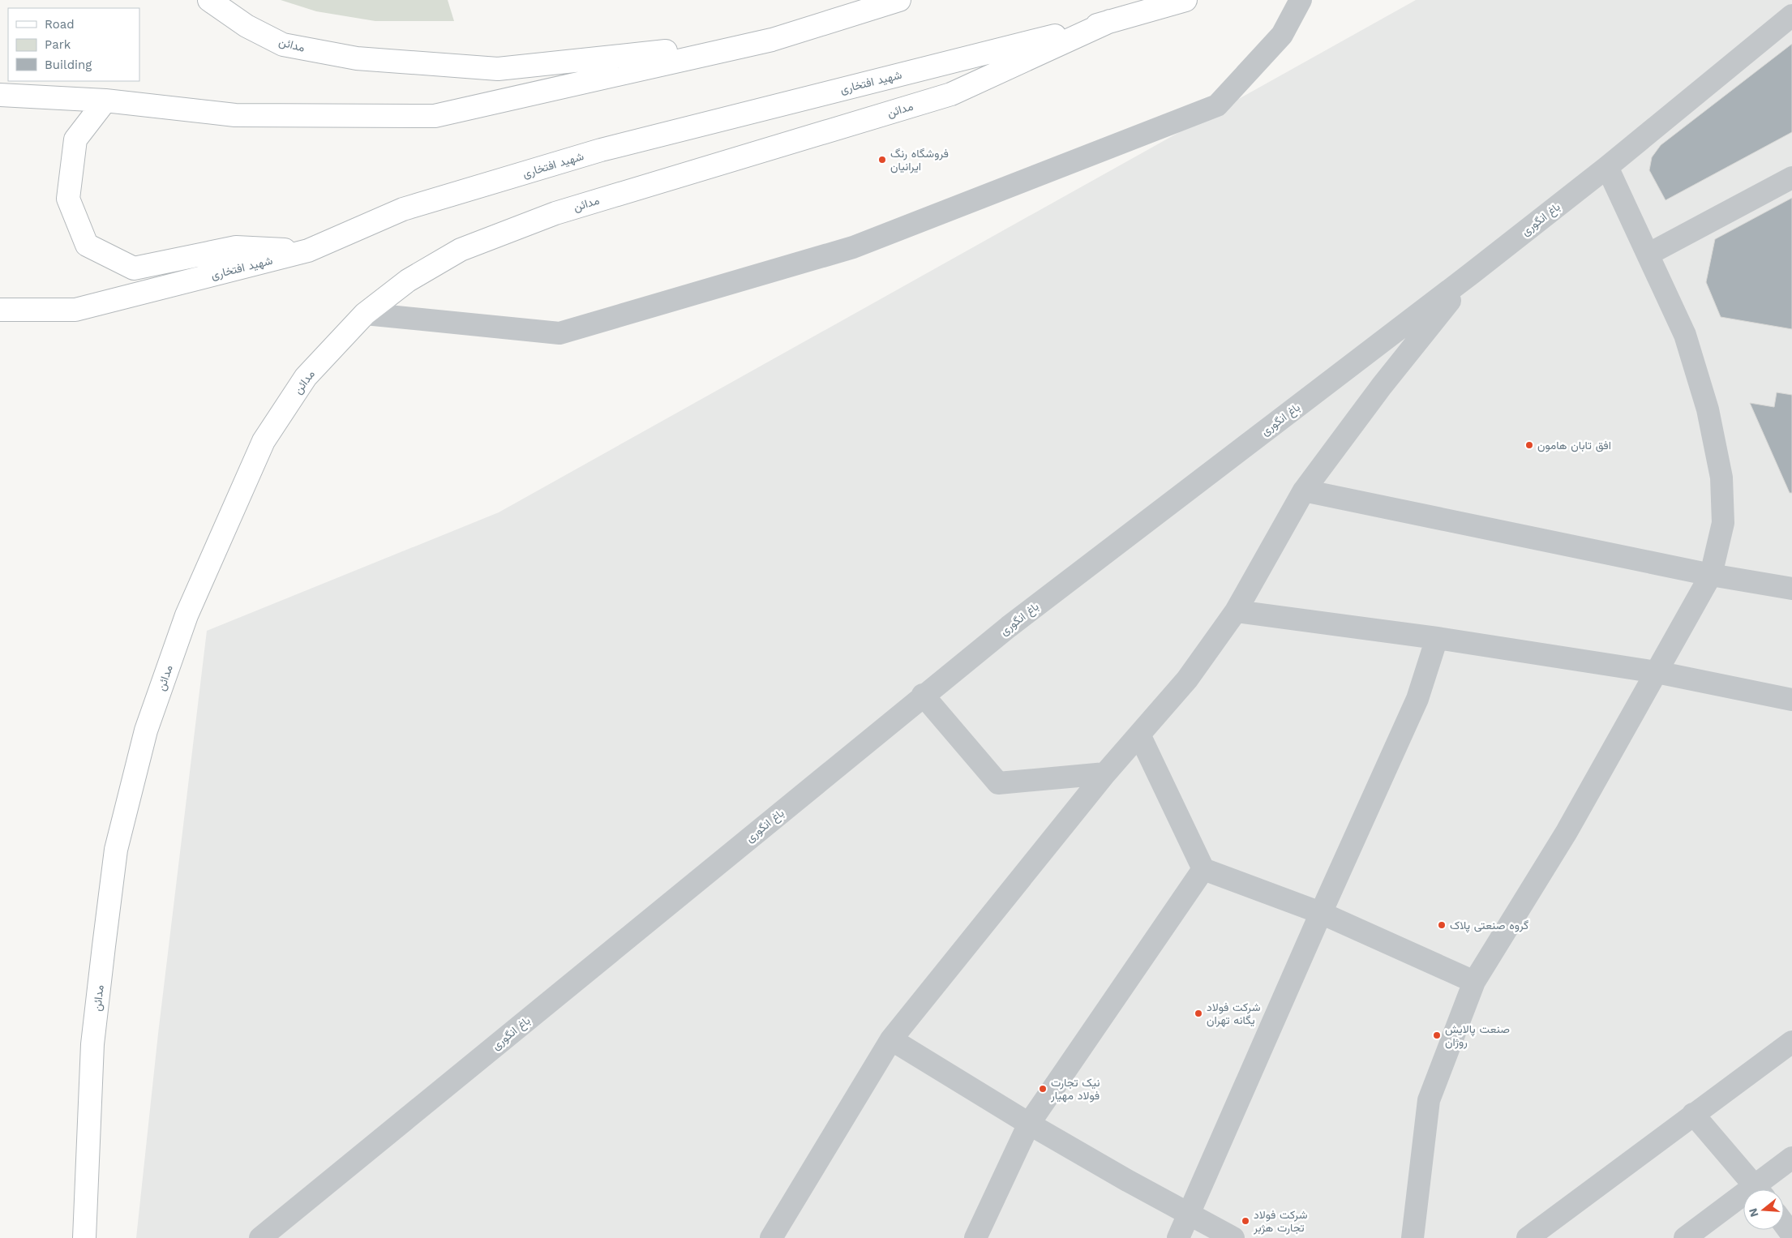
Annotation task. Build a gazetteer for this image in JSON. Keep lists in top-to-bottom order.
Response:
{
  "streets": {
    "main road": ["مدائن", "شهید افتخاری"],
    "street": ["باغ انگوری"]
  },
  "crossings": [
    ["مدائن", "شهید افتخاری"]
  ],
  "places": [
    "فروشگاه رنگ ایرانیان",
    "افق تابان هامون",
    "گروه صنعتی پلاک",
    "شرکت فولاد یگانه تهران",
    "صنعت پالایش روژان",
    "نیک تجارت فولاد مهیار",
    "شرکت فولاد تجارت هژبر"
  ],
  "legend": ["Road", "Park", "Building"],
  "north": "left"
}
